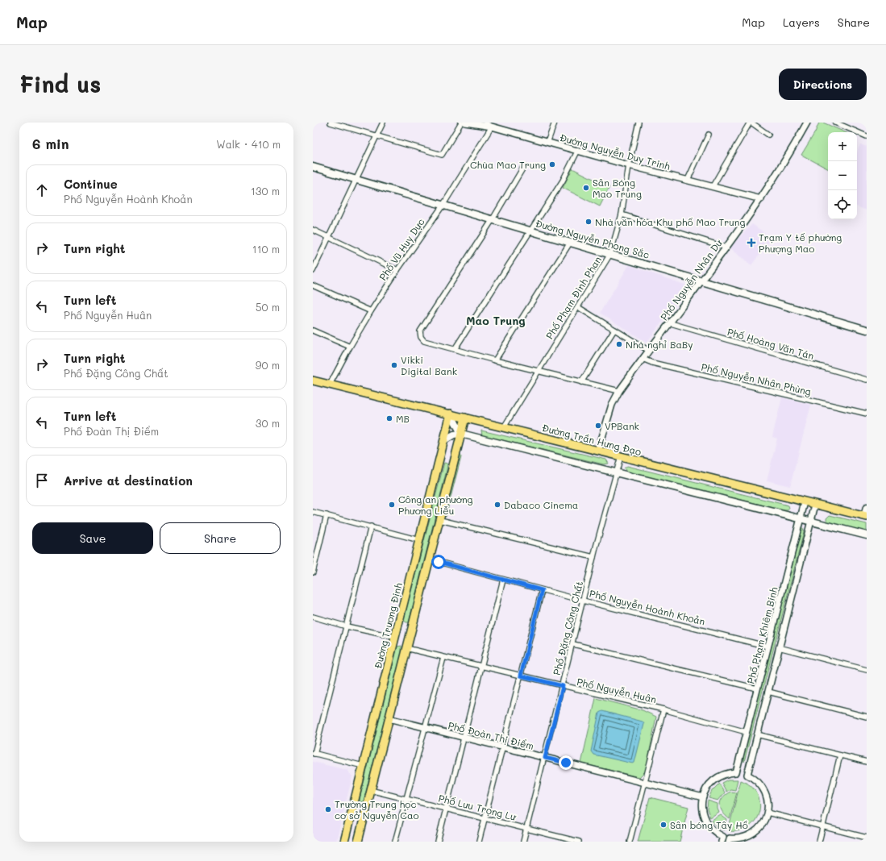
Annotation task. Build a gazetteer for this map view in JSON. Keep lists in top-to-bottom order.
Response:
{
  "streets": {
    "main road": ["Đường Nguyễn Phong Sắc", "Đường Trần Hưng Đạo", "Đường Trương Định"],
    "street": [
      "Đường Nguyễn Duy Trinh",
      "Phố Vũ Huy Dực",
      "Phố Nguyễn Nhân Dư",
      "Phố Phạm Đình Phan",
      "Phố Hoàng Văn Tán",
      "Phố Nguyễn Nhân Phùng",
      "Phố Nguyễn Hoành Khoản",
      "Phố Đặng Công Chất",
      "Phố Phạm Khiêm Bính",
      "Phố Nguyễn Huân",
      "Phố Đoàn Thị Điểm",
      "Phố Lưu Trọng Lư"
    ]
  },
  "crossings": [
    ["Đường Nguyễn Duy Trinh", "Phố Vũ Huy Dực"],
    ["Đường Nguyễn Duy Trinh", "Phố Nguyễn Nhân Dư"],
    ["Đường Nguyễn Duy Trinh", "Phố Phạm Đình Phan"],
    ["Đường Nguyễn Phong Sắc", "Phố Vũ Huy Dực"],
    ["Đường Nguyễn Phong Sắc", "Phố Nguyễn Nhân Dư"],
    ["Đường Nguyễn Phong Sắc", "Phố Phạm Đình Phan"],
    ["Phố Vũ Huy Dực", "Đường Trần Hưng Đạo"],
    ["Phố Nguyễn Nhân Dư", "Phố Hoàng Văn Tán"],
    ["Phố Nguyễn Nhân Dư", "Phố Nguyễn Nhân Phùng"],
    ["Phố Nguyễn Nhân Dư", "Đường Trần Hưng Đạo"],
    ["Phố Phạm Đình Phan", "Đường Trần Hưng Đạo"],
    ["Đường Trần Hưng Đạo", "Đường Trương Định"],
    ["Đường Trần Hưng Đạo", "Phố Đặng Công Chất"],
    ["Đường Trần Hưng Đạo", "Phố Phạm Khiêm Bính"],
    ["Phố Nguyễn Hoành Khoản", "Phố Đặng Công Chất"],
    ["Phố Nguyễn Hoành Khoản", "Phố Phạm Khiêm Bính"],
    ["Phố Đặng Công Chất", "Phố Nguyễn Huân"],
    ["Phố Đặng Công Chất", "Phố Đoàn Thị Điểm"],
    ["Phố Đặng Công Chất", "Phố Lưu Trọng Lư"],
    ["Phố Phạm Khiêm Bính", "Phố Nguyễn Huân"],
    ["Phố Phạm Khiêm Bính", "Phố Đoàn Thị Điểm"]
  ],
  "districts": ["Mao Trung"],
  "places": {
    "other": [
      "Chùa Mao Trung",
      "Sân Bóng Mao Trung",
      "Nhà văn hóa Khu phố Mao Trung",
      "Nhà nghỉ BaBy",
      "Vikki Digital Bank",
      "MB",
      "VPBank",
      "Công an phường Phương Liễu",
      "Dabaco Cinema",
      "Trường Trung học cơ sở Nguyễn Cao",
      "Sân bóng Tây Hồ"
    ],
    "health": ["Trạm Y tế phường Phượng Mao"]
  },
  "page": {
    "header": "Map",
    "nav": ["Map", "Layers", "Share"],
    "buttons": [
      "Directions",
      ["Save", "Share"]
    ],
    "title": "Find us",
    "heading": ["6 min", "Walk · 410 m"],
    "map_buttons": ["+", "−"],
    "list": [
      ["Continue", "Phố Nguyễn Hoành Khoản", "130 m"],
      ["Turn right", "110 m"],
      ["Turn left", "Phố Nguyễn Huân", "50 m"],
      ["Turn right", "Phố Đặng Công Chất", "90 m"],
      ["Turn left", "Phố Đoàn Thị Điểm", "30 m"],
      "Arrive at destination"
    ]
  }
}
